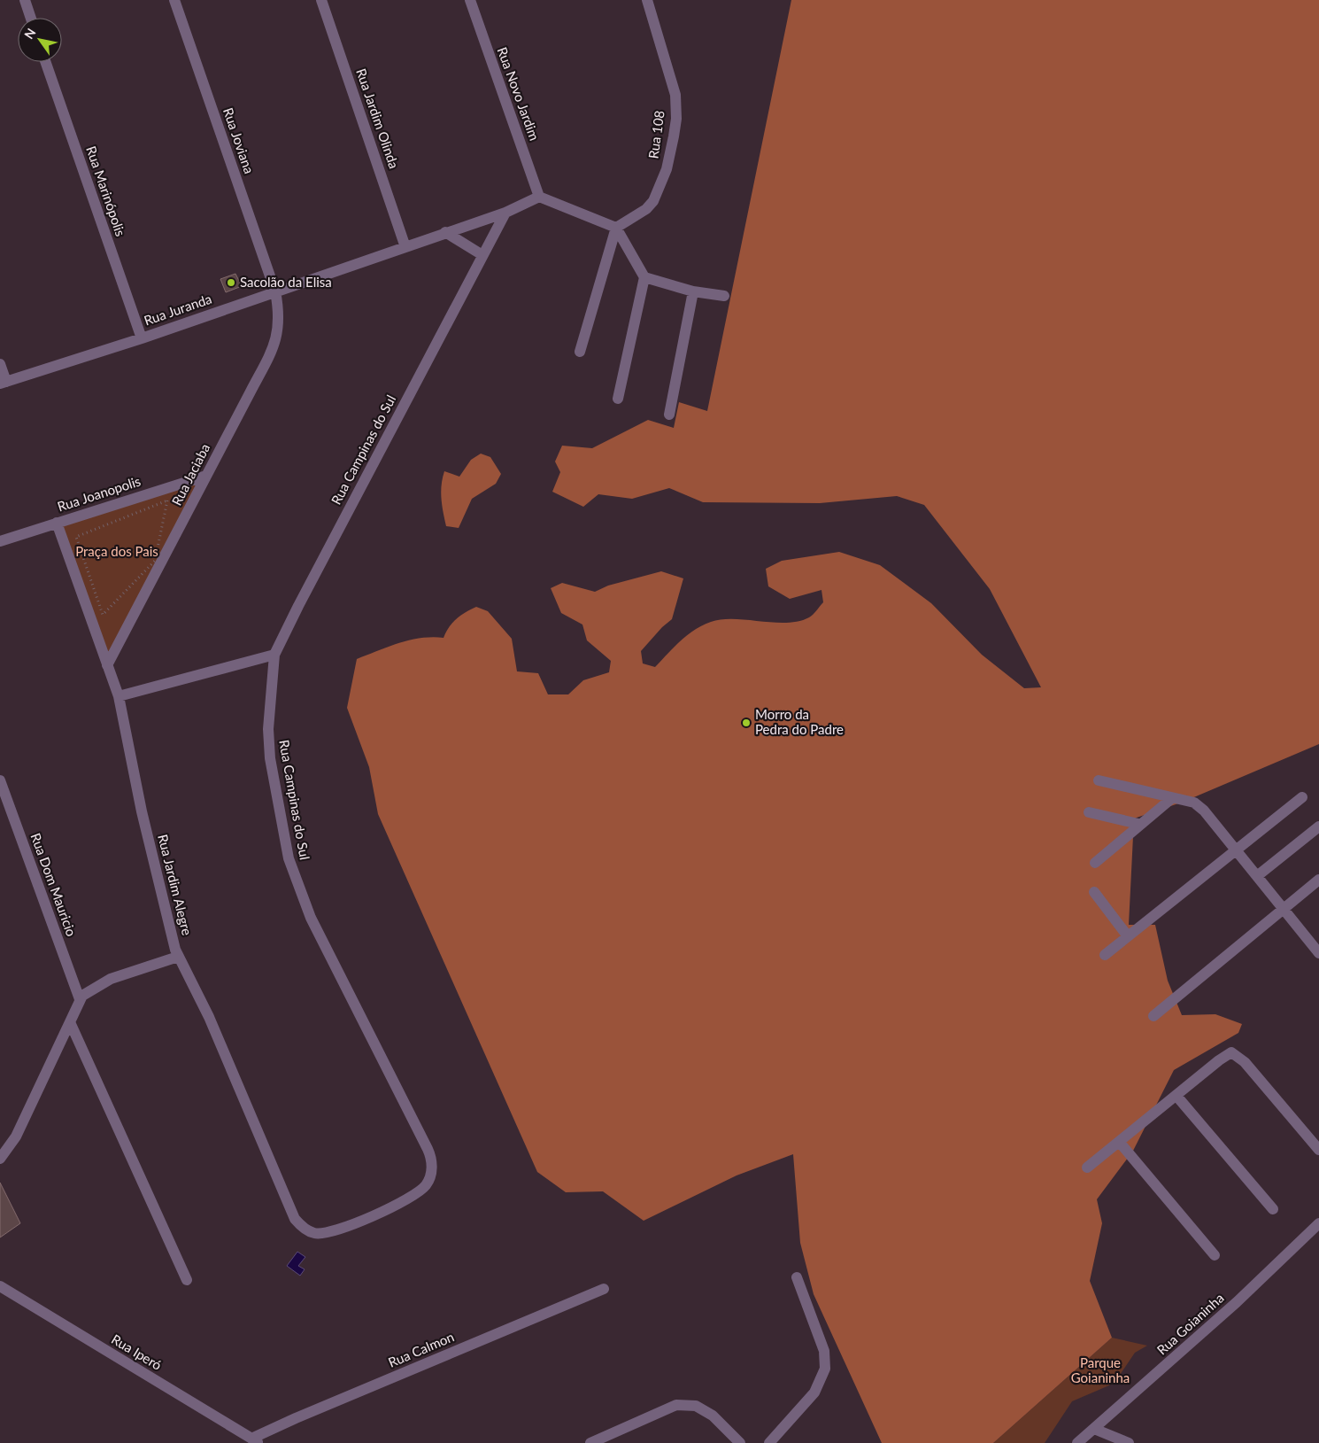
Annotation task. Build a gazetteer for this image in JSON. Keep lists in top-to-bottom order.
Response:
{
  "streets": {
    "street": [
      "Rua Novo Jardim",
      "Rua Jardim Olinda",
      "Rua 108",
      "Rua Joviana",
      "Rua Marinópolis",
      "Rua Juranda",
      "Rua Campinas do Sul",
      "Rua Jaciaba",
      "Rua Joanopolis",
      "Rua Dom Mauricio",
      "Rua Jardim Alegre",
      "Rua Goianinha",
      "Rua Calmon",
      "Rua Iperó"
    ]
  },
  "crossings": [
    ["Rua Novo Jardim", "Rua Juranda"],
    ["Rua Jardim Olinda", "Rua Juranda"],
    ["Rua Joviana", "Rua Juranda"],
    ["Rua Joviana", "Rua Jaciaba"],
    ["Rua Marinópolis", "Rua Juranda"],
    ["Rua Juranda", "Rua Campinas do Sul"],
    ["Rua Juranda", "Rua Jaciaba"],
    ["Rua Campinas do Sul", "Rua Jardim Alegre"],
    ["Rua Jaciaba", "Rua Joanopolis"],
    ["Rua Jaciaba", "Rua Jardim Alegre"],
    ["Rua Joanopolis", "Rua Jardim Alegre"],
    ["Rua Calmon", "Rua Iperó"]
  ],
  "parks": ["Praça dos Pais", "Parque Goianinha"],
  "places": ["Sacolão da Elisa", "Morro da Pedra do Padre"],
  "north": "top left"
}
